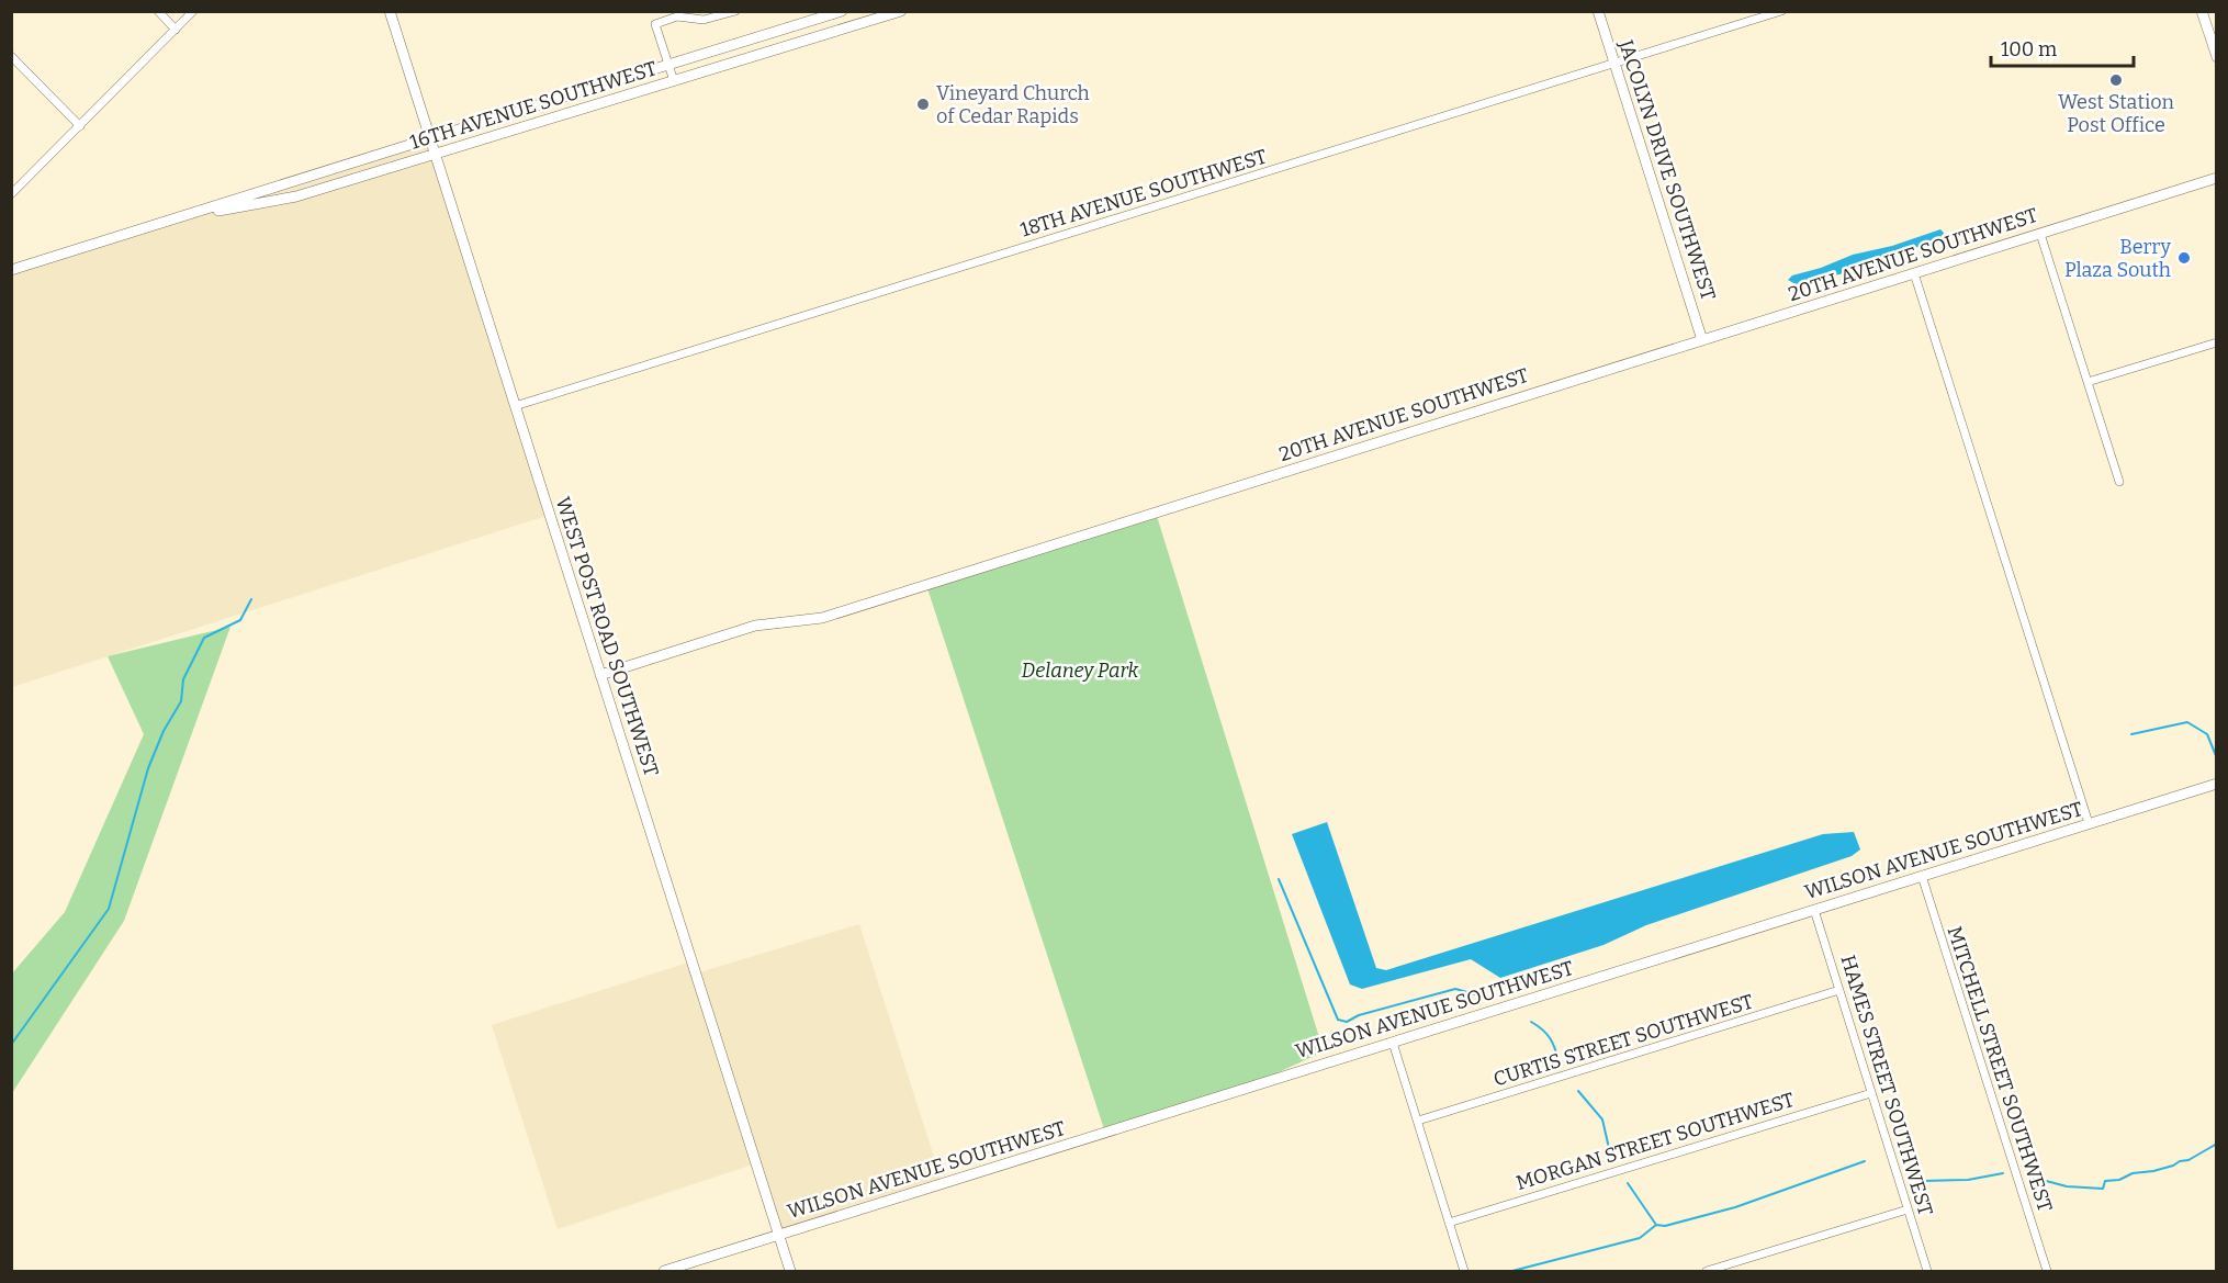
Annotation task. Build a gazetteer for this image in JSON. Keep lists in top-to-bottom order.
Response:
{
  "streets": {
    "street": [
      "16TH AVENUE SOUTHWEST",
      "JACOLYN DRIVE SOUTHWEST",
      "18TH AVENUE SOUTHWEST",
      "20TH AVENUE SOUTHWEST",
      "WEST POST ROAD SOUTHWEST",
      "WILSON AVENUE SOUTHWEST",
      "CURTIS STREET SOUTHWEST",
      "MITCHELL STREET SOUTHWEST",
      "HAMES STREET SOUTHWEST",
      "MORGAN STREET SOUTHWEST"
    ]
  },
  "crossings": [
    ["16TH AVENUE SOUTHWEST", "WEST POST ROAD SOUTHWEST"],
    ["JACOLYN DRIVE SOUTHWEST", "18TH AVENUE SOUTHWEST"],
    ["JACOLYN DRIVE SOUTHWEST", "20TH AVENUE SOUTHWEST"],
    ["18TH AVENUE SOUTHWEST", "WEST POST ROAD SOUTHWEST"],
    ["20TH AVENUE SOUTHWEST", "WEST POST ROAD SOUTHWEST"],
    ["WEST POST ROAD SOUTHWEST", "WILSON AVENUE SOUTHWEST"],
    ["WILSON AVENUE SOUTHWEST", "MITCHELL STREET SOUTHWEST"],
    ["WILSON AVENUE SOUTHWEST", "HAMES STREET SOUTHWEST"],
    ["CURTIS STREET SOUTHWEST", "HAMES STREET SOUTHWEST"],
    ["HAMES STREET SOUTHWEST", "MORGAN STREET SOUTHWEST"]
  ],
  "parks": ["Delaney Park"],
  "places": ["West Station Post Office", "Vineyard Church of Cedar Rapids", "Berry Plaza South"],
  "scale_bar": "100 m"
}
